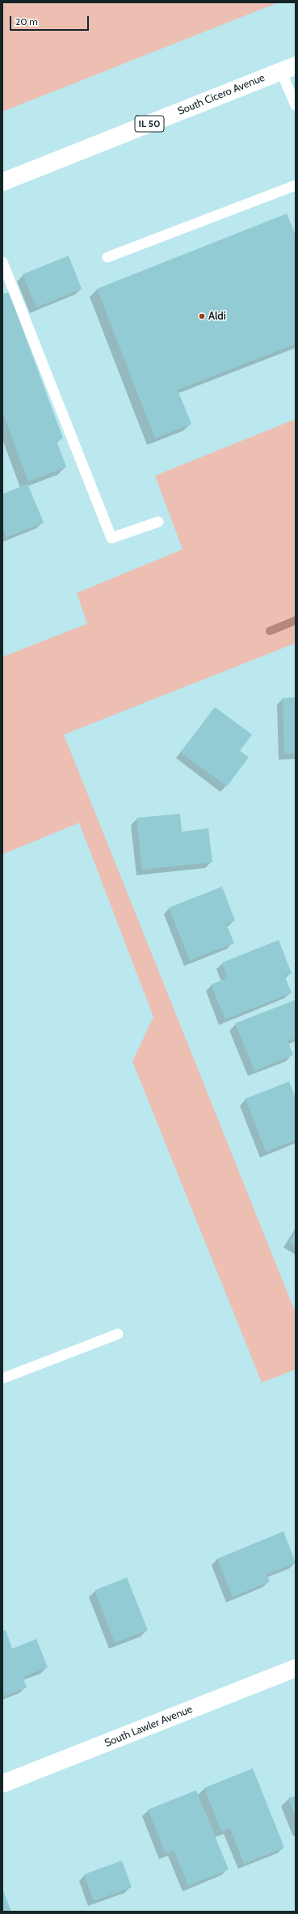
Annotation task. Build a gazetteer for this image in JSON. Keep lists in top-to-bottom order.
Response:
{
  "streets": {
    "street": ["South Cicero Avenue", "IL 50", "South Lawler Avenue"]
  },
  "places": ["Aldi"],
  "scale_bar": "20 m"
}
